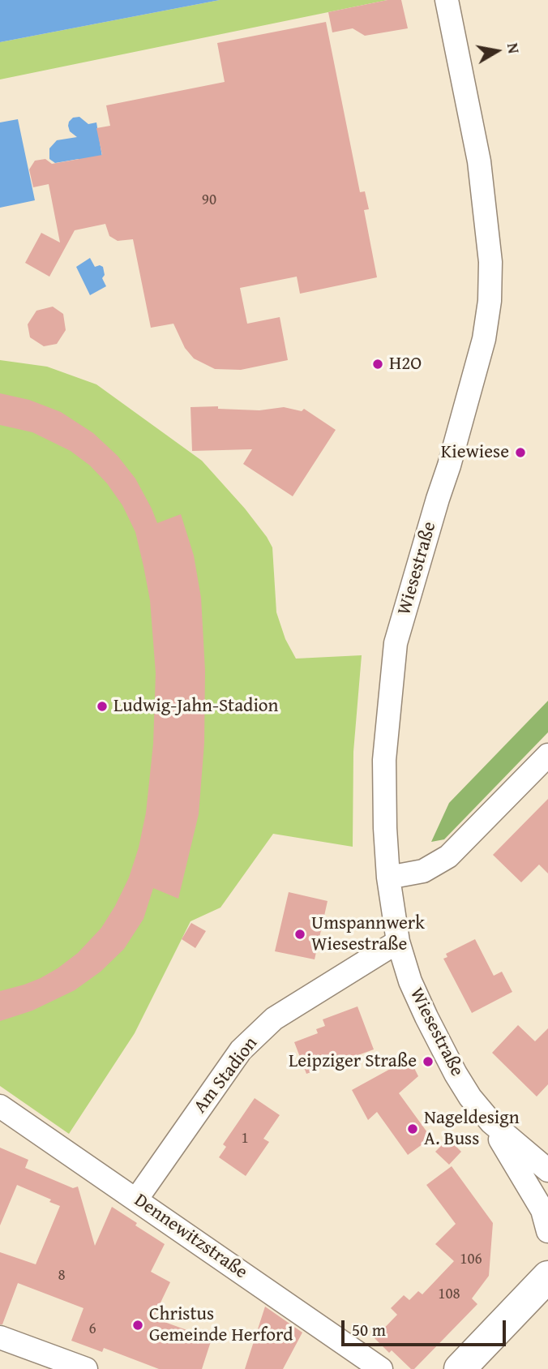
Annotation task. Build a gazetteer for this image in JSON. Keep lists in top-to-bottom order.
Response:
{
  "streets": {
    "street": ["Wiesestraße", "Am Stadion", "Dennewitzstraße"]
  },
  "crossings": [
    ["Wiesestraße", "Am Stadion"],
    ["Am Stadion", "Dennewitzstraße"]
  ],
  "places": [
    "H2O",
    "Kiewiese",
    "Ludwig-Jahn-Stadion",
    "Umspannwerk Wiesestraße",
    "Leipziger Straße",
    "Nageldesign A. Buss",
    "Christus Gemeinde Herford"
  ],
  "house_numbers": [
    "90",
    "1",
    "106",
    "8",
    "108",
    "6"
  ],
  "scale_bar": "50 m",
  "north": "right"
}
